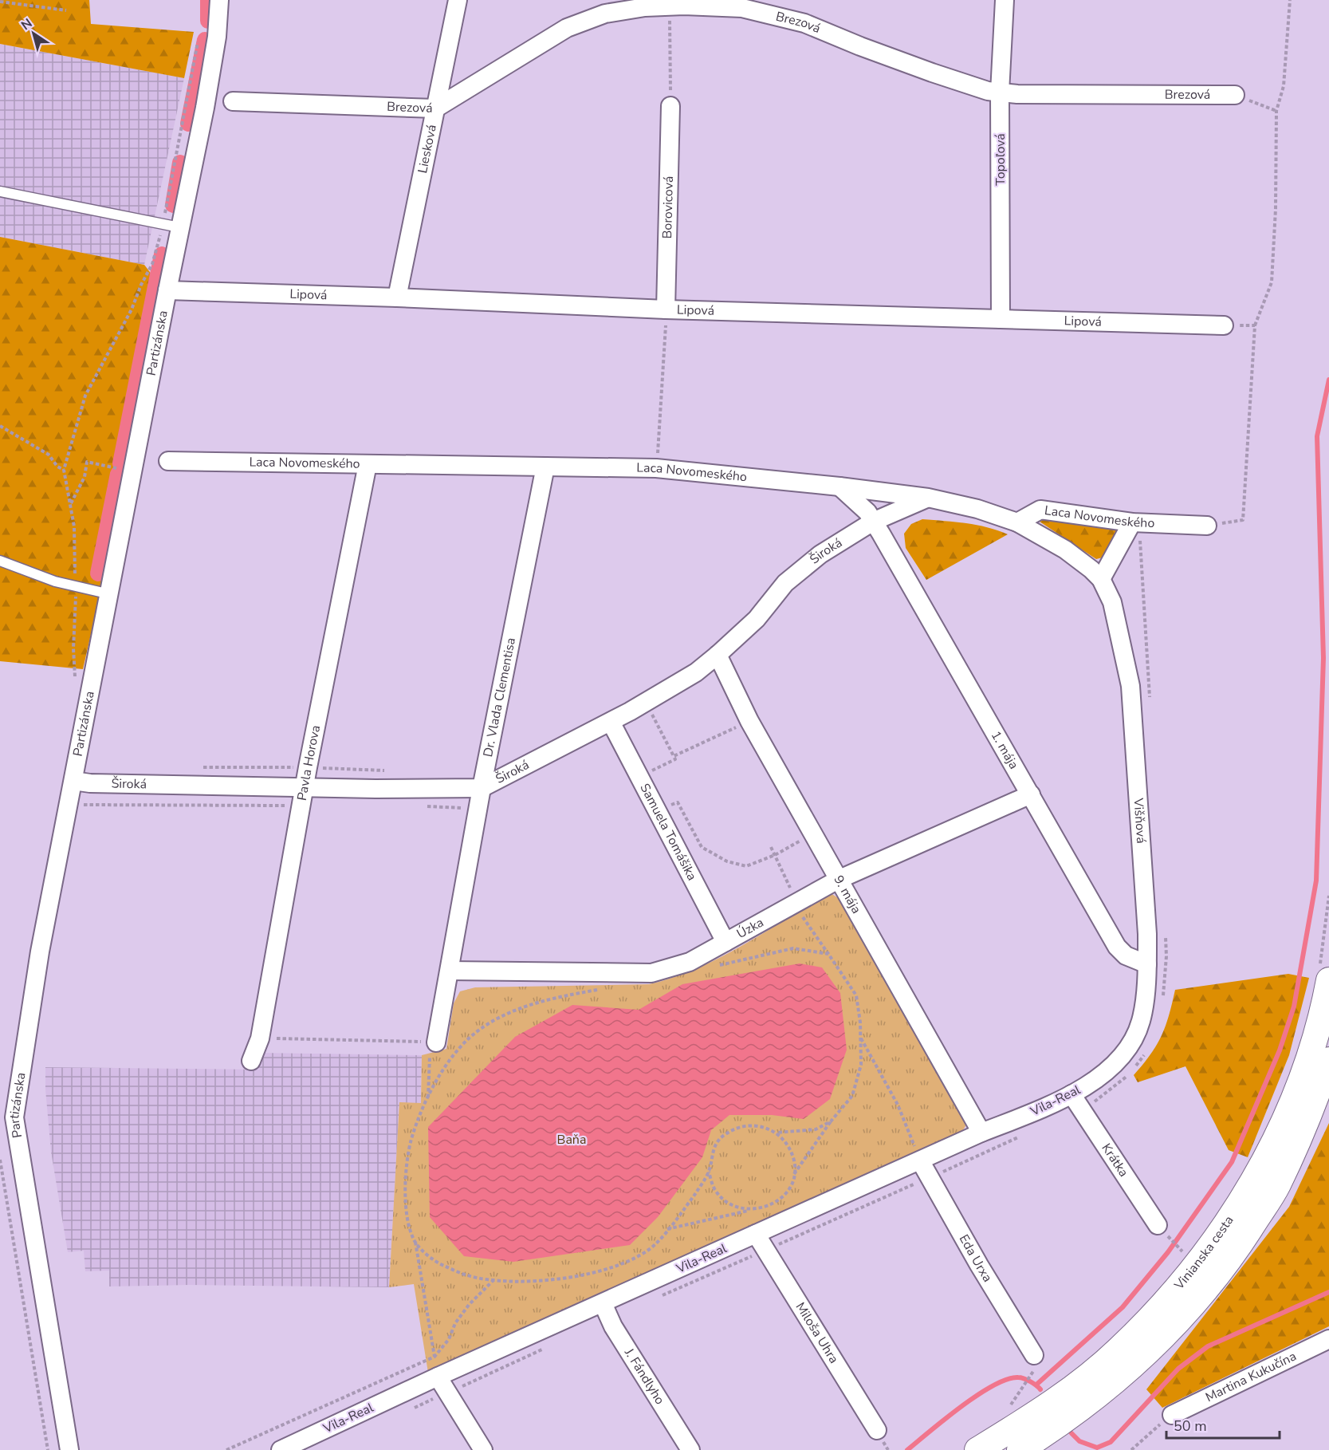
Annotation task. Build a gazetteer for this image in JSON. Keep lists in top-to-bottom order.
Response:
{
  "streets": {
    "main road": ["Vinianska cesta"],
    "street": [
      "Brezová",
      "Liesková",
      "Topoľová",
      "Borovicová",
      "Lipová",
      "Partizánska",
      "Laca Novomeského",
      "Široká",
      "Dr. Vlada Clementisa",
      "1. mája",
      "Pavla Horova",
      "Višňová",
      "Samuela Tomášika",
      "9. mája",
      "Úzka",
      "Vila-Real",
      "Krátka",
      "Eda Urxa",
      "Miloša Uhra",
      "J. Fándlyho",
      "Martina Kukučína"
    ]
  },
  "crossings": [
    ["Brezová", "Liesková"],
    ["Brezová", "Topoľová"],
    ["Liesková", "Lipová"],
    ["Topoľová", "Lipová"],
    ["Borovicová", "Lipová"],
    ["Lipová", "Partizánska"],
    ["Partizánska", "Široká"],
    ["Laca Novomeského", "Široká"],
    ["Laca Novomeského", "Dr. Vlada Clementisa"],
    ["Laca Novomeského", "1. mája"],
    ["Laca Novomeského", "Pavla Horova"],
    ["Laca Novomeského", "Višňová"],
    ["Široká", "Dr. Vlada Clementisa"],
    ["Široká", "1. mája"],
    ["Široká", "Pavla Horova"],
    ["Široká", "Samuela Tomášika"],
    ["Široká", "9. mája"],
    ["Dr. Vlada Clementisa", "Úzka"],
    ["1. mája", "Višňová"],
    ["1. mája", "Úzka"],
    ["Višňová", "Vila-Real"],
    ["Samuela Tomášika", "Úzka"],
    ["9. mája", "Úzka"],
    ["9. mája", "Vila-Real"],
    ["Vila-Real", "Krátka"],
    ["Vila-Real", "Eda Urxa"],
    ["Vila-Real", "Miloša Uhra"],
    ["Vila-Real", "J. Fándlyho"]
  ],
  "parks": ["Baňa"],
  "scale_bar": "50 m",
  "north": "top left"
}
